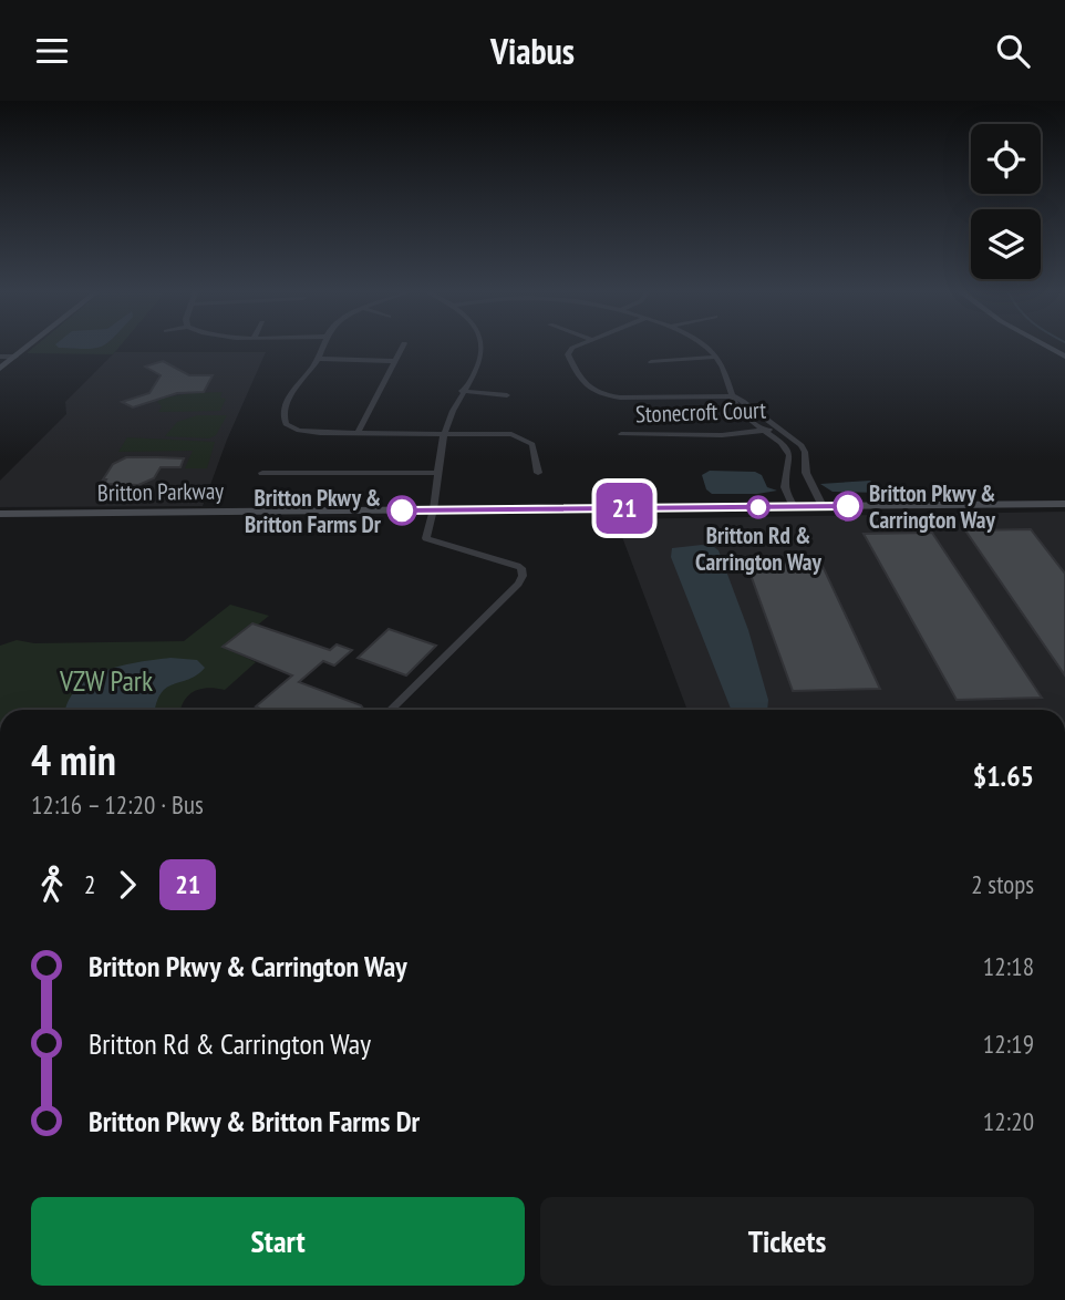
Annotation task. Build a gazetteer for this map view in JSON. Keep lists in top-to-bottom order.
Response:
{
  "streets": {
    "main road": ["Britton Parkway"],
    "street": ["Stonecroft Court"]
  },
  "parks": ["VZW Park"],
  "places": ["Britton Pkwy & Carrington Way", "Britton Rd & Carrington Way", "Britton Pkwy & Britton Farms Dr"],
  "lines": ["bus line 21"],
  "page": {
    "header": "Viabus",
    "on_map": "21",
    "heading": ["4 min", "12:16 – 12:20 · Bus", "$1.65"],
    "legs": ["2", "21", "2 stops"],
    "list": [
      {
        "name": "Britton Pkwy & Carrington Way",
        "value": "12:18"
      },
      {
        "name": "Britton Rd & Carrington Way",
        "value": "12:19"
      },
      {
        "name": "Britton Pkwy & Britton Farms Dr",
        "value": "12:20"
      }
    ],
    "buttons": ["Start", "Tickets"]
  }
}
